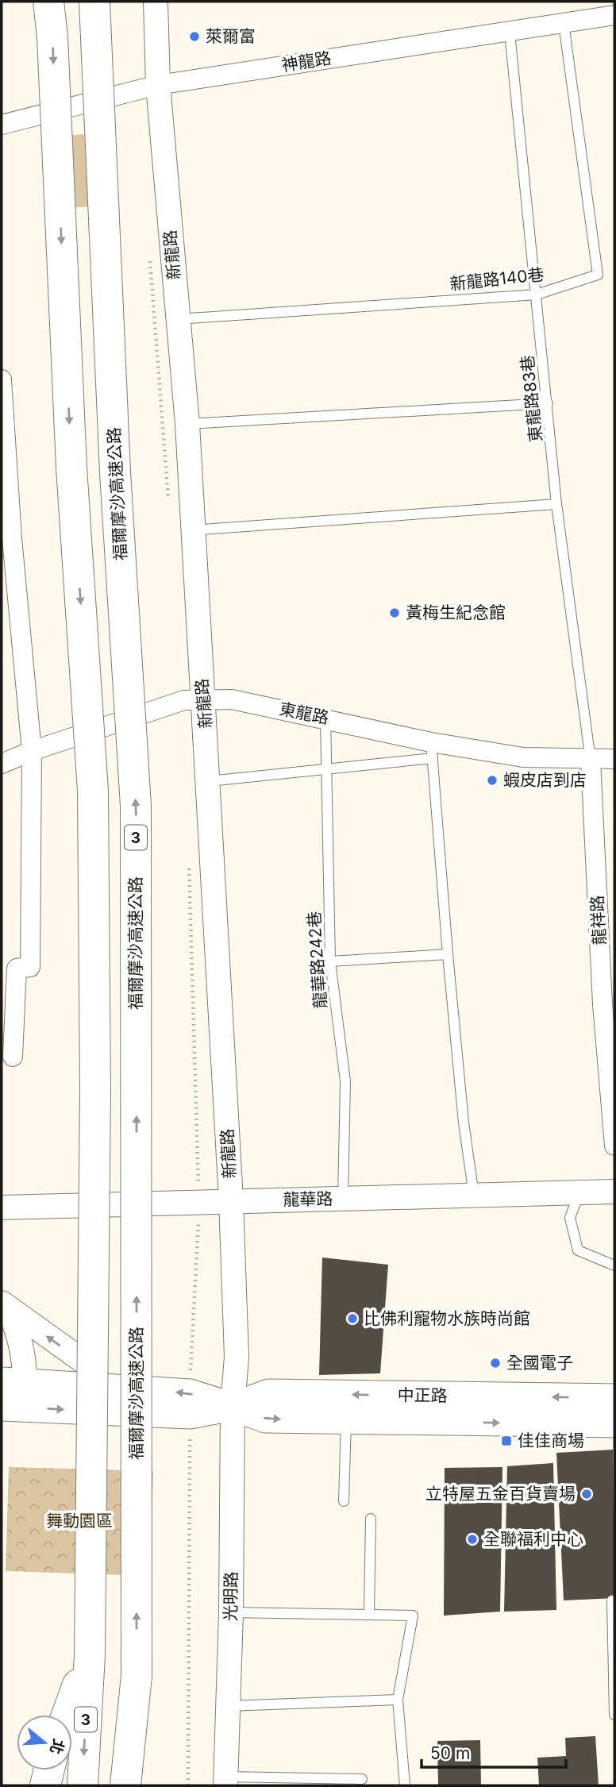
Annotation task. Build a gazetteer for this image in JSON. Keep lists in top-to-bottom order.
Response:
{
  "streets": {
    "highway": ["福爾摩沙高速公路", "3"],
    "main road": ["中正路"],
    "street": [
      "神龍路",
      "新龍路",
      "東龍路",
      "龍祥路",
      "龍華路",
      "光明路"
    ],
    "lane": ["新龍路140巷", "東龍路83巷", "龍華路242巷"]
  },
  "crossings": [
    ["神龍路", "新龍路"],
    ["神龍路", "新龍路140巷"],
    ["神龍路", "東龍路83巷"],
    ["新龍路", "新龍路140巷"],
    ["新龍路", "東龍路"],
    ["新龍路", "龍華路"],
    ["新龍路", "中正路"],
    ["新龍路", "光明路"],
    ["新龍路140巷", "東龍路83巷"],
    ["東龍路83巷", "東龍路"],
    ["東龍路83巷", "龍祥路"],
    ["東龍路", "龍祥路"],
    ["東龍路", "龍華路242巷"],
    ["龍華路242巷", "龍華路"],
    ["中正路", "光明路"]
  ],
  "parks": ["舞動園區"],
  "places": {
    "other": [
      "萊爾富",
      "黃梅生紀念館",
      "蝦皮店到店",
      "比佛利寵物水族時尚館",
      "全國電子",
      "立特屋五金百貨賣場",
      "全聯福利中心"
    ],
    "transit": ["佳佳商場"]
  },
  "scale_bar": "50 m",
  "north": "right"
}
